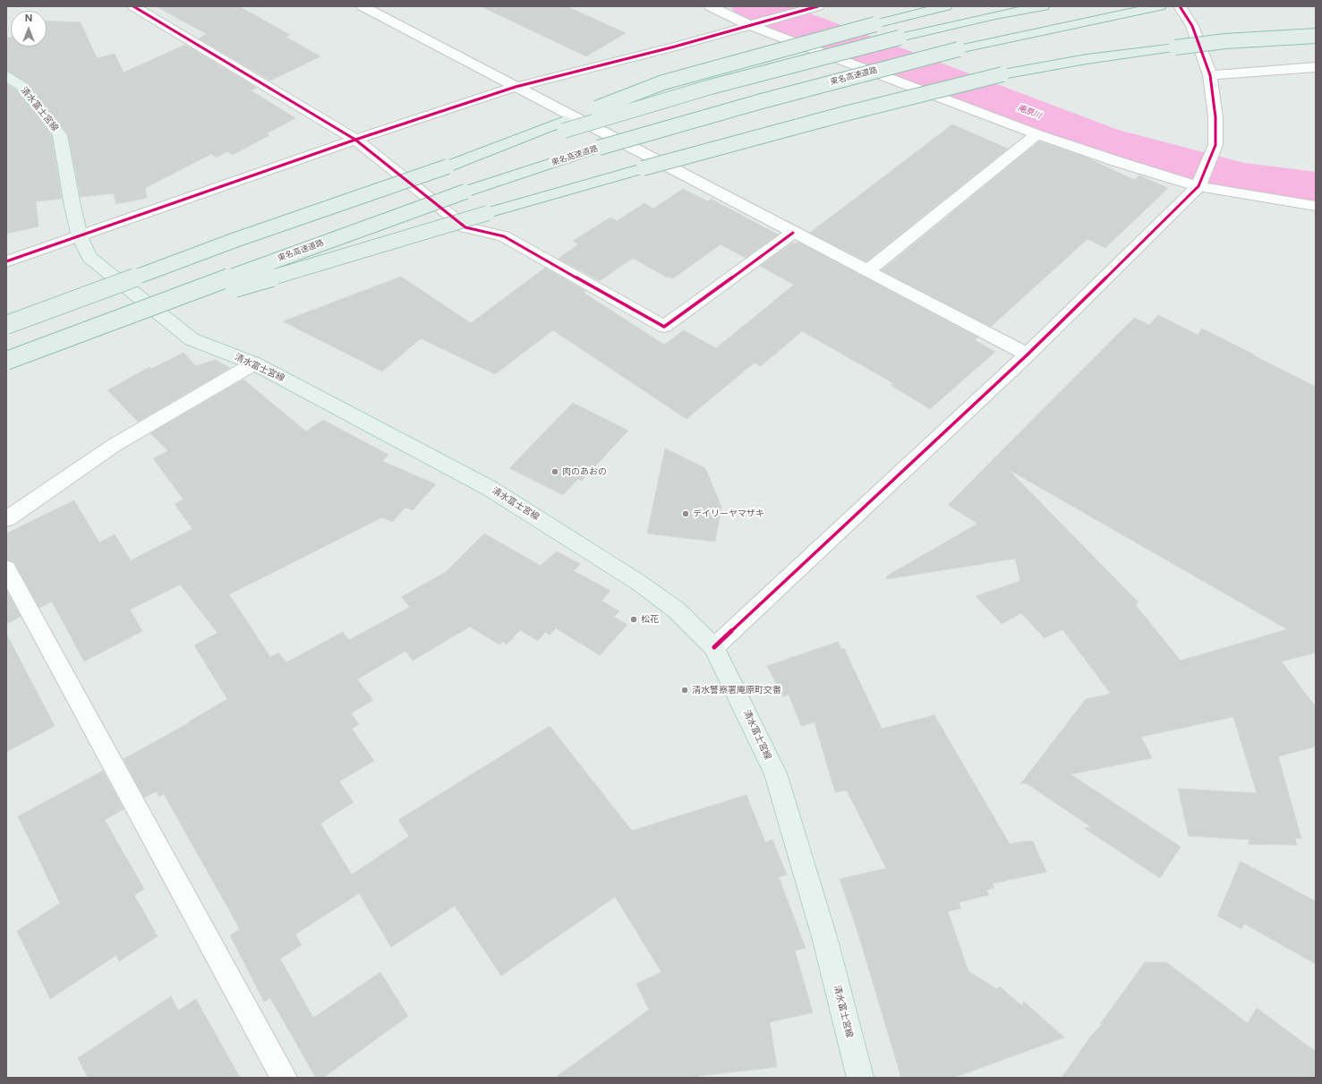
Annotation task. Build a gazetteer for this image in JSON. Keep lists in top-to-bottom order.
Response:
{
  "streets": {
    "highway": ["東名高速道路"],
    "main road": ["清水富士宮線"]
  },
  "water": ["庵原川"],
  "places": [
    "肉のあおの",
    "デイリーヤマザキ",
    "松花",
    "清水警察署庵原町交番"
  ],
  "north": "top"
}
